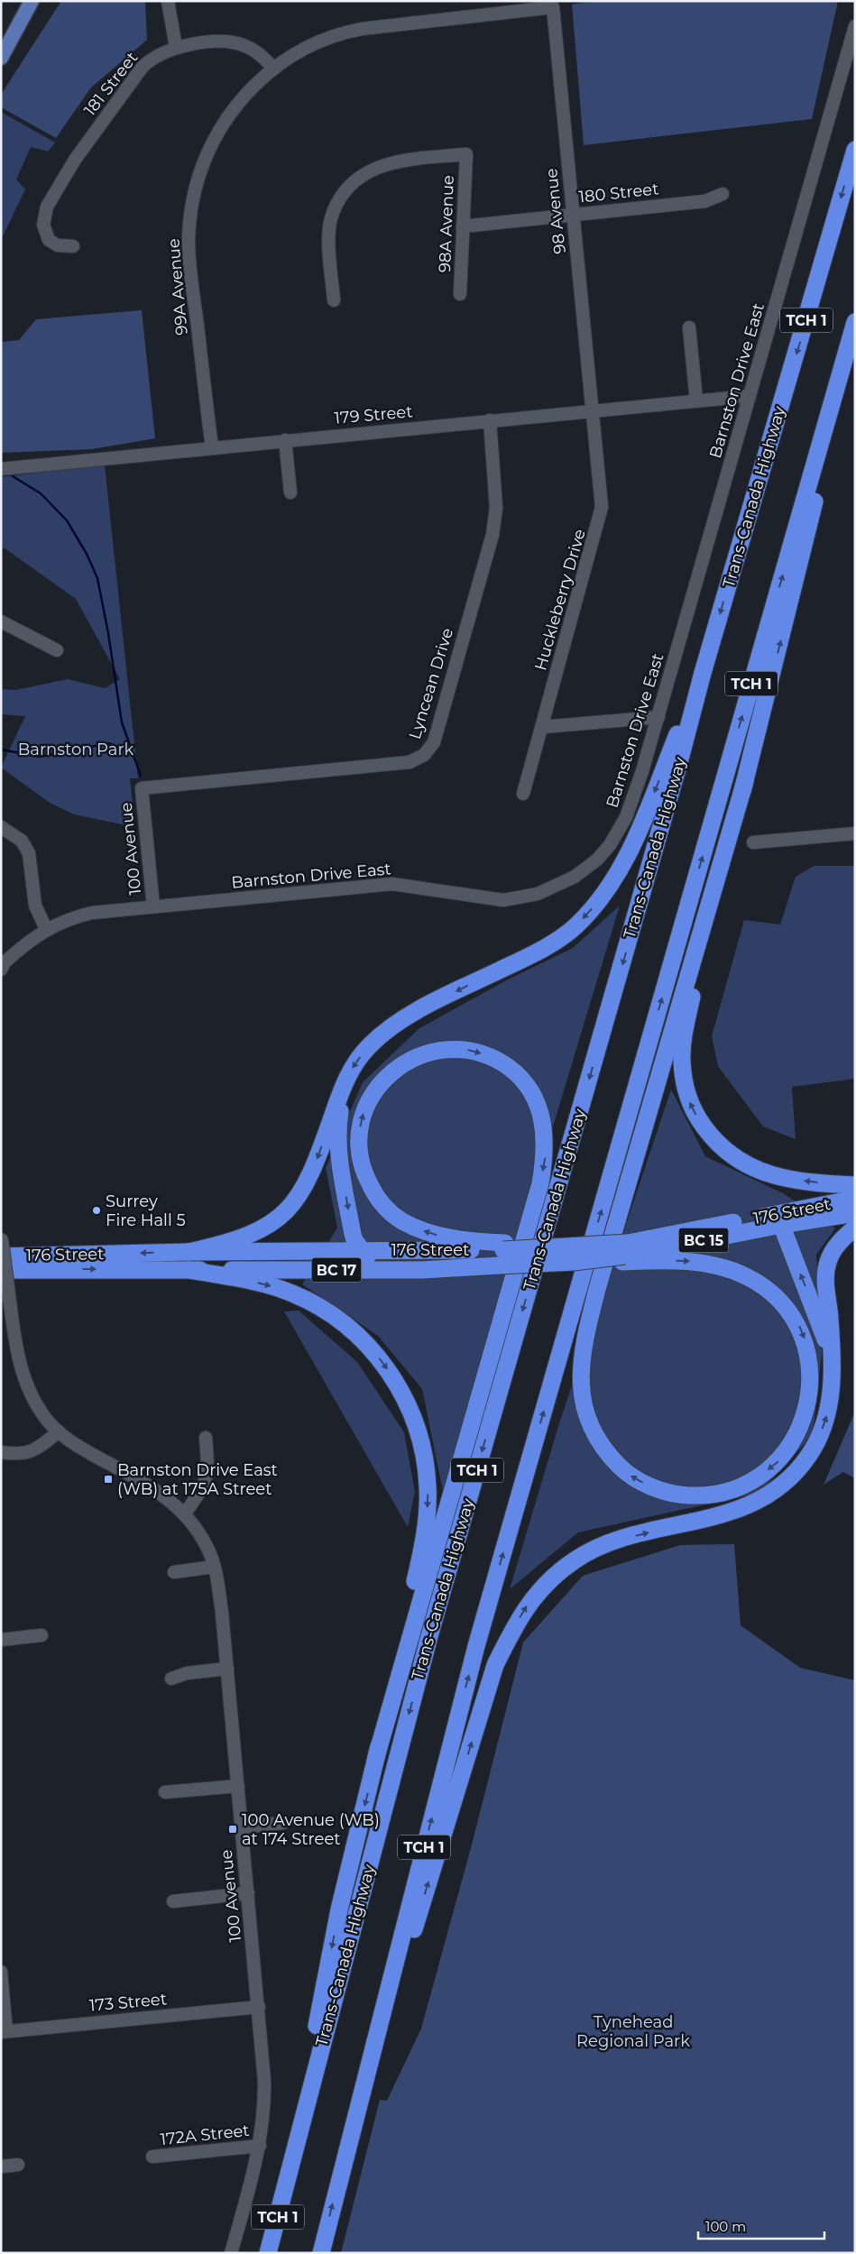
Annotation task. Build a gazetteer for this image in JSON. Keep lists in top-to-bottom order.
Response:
{
  "streets": {
    "highway": [
      "TCH 1",
      "Trans-Canada Highway",
      "176 Street",
      "BC 15",
      "BC 17"
    ],
    "street": [
      "181 Street",
      "180 Street",
      "98 Avenue",
      "98A Avenue",
      "99A Avenue",
      "Barnston Drive East",
      "179 Street",
      "Huckleberry Drive",
      "Lyncean Drive",
      "100 Avenue",
      "173 Street",
      "172A Street"
    ]
  },
  "crossings": [
    ["181 Street", "98 Avenue"],
    ["181 Street", "99A Avenue"],
    ["180 Street", "98 Avenue"],
    ["180 Street", "98A Avenue"],
    ["98 Avenue", "99A Avenue"],
    ["98 Avenue", "179 Street"],
    ["98 Avenue", "Huckleberry Drive"],
    ["99A Avenue", "179 Street"],
    ["Barnston Drive East", "179 Street"],
    ["Barnston Drive East", "100 Avenue"],
    ["179 Street", "Huckleberry Drive"],
    ["179 Street", "Lyncean Drive"],
    ["Lyncean Drive", "100 Avenue"],
    ["100 Avenue", "173 Street"],
    ["100 Avenue", "172A Street"]
  ],
  "parks": ["Barnston Park", "Tynehead Regional Park"],
  "places": {
    "other": ["Surrey Fire Hall 5"],
    "transit": ["Barnston Drive East (WB) at 175A Street", "100 Avenue (WB) at 174 Street"]
  },
  "scale_bar": "100 m"
}
